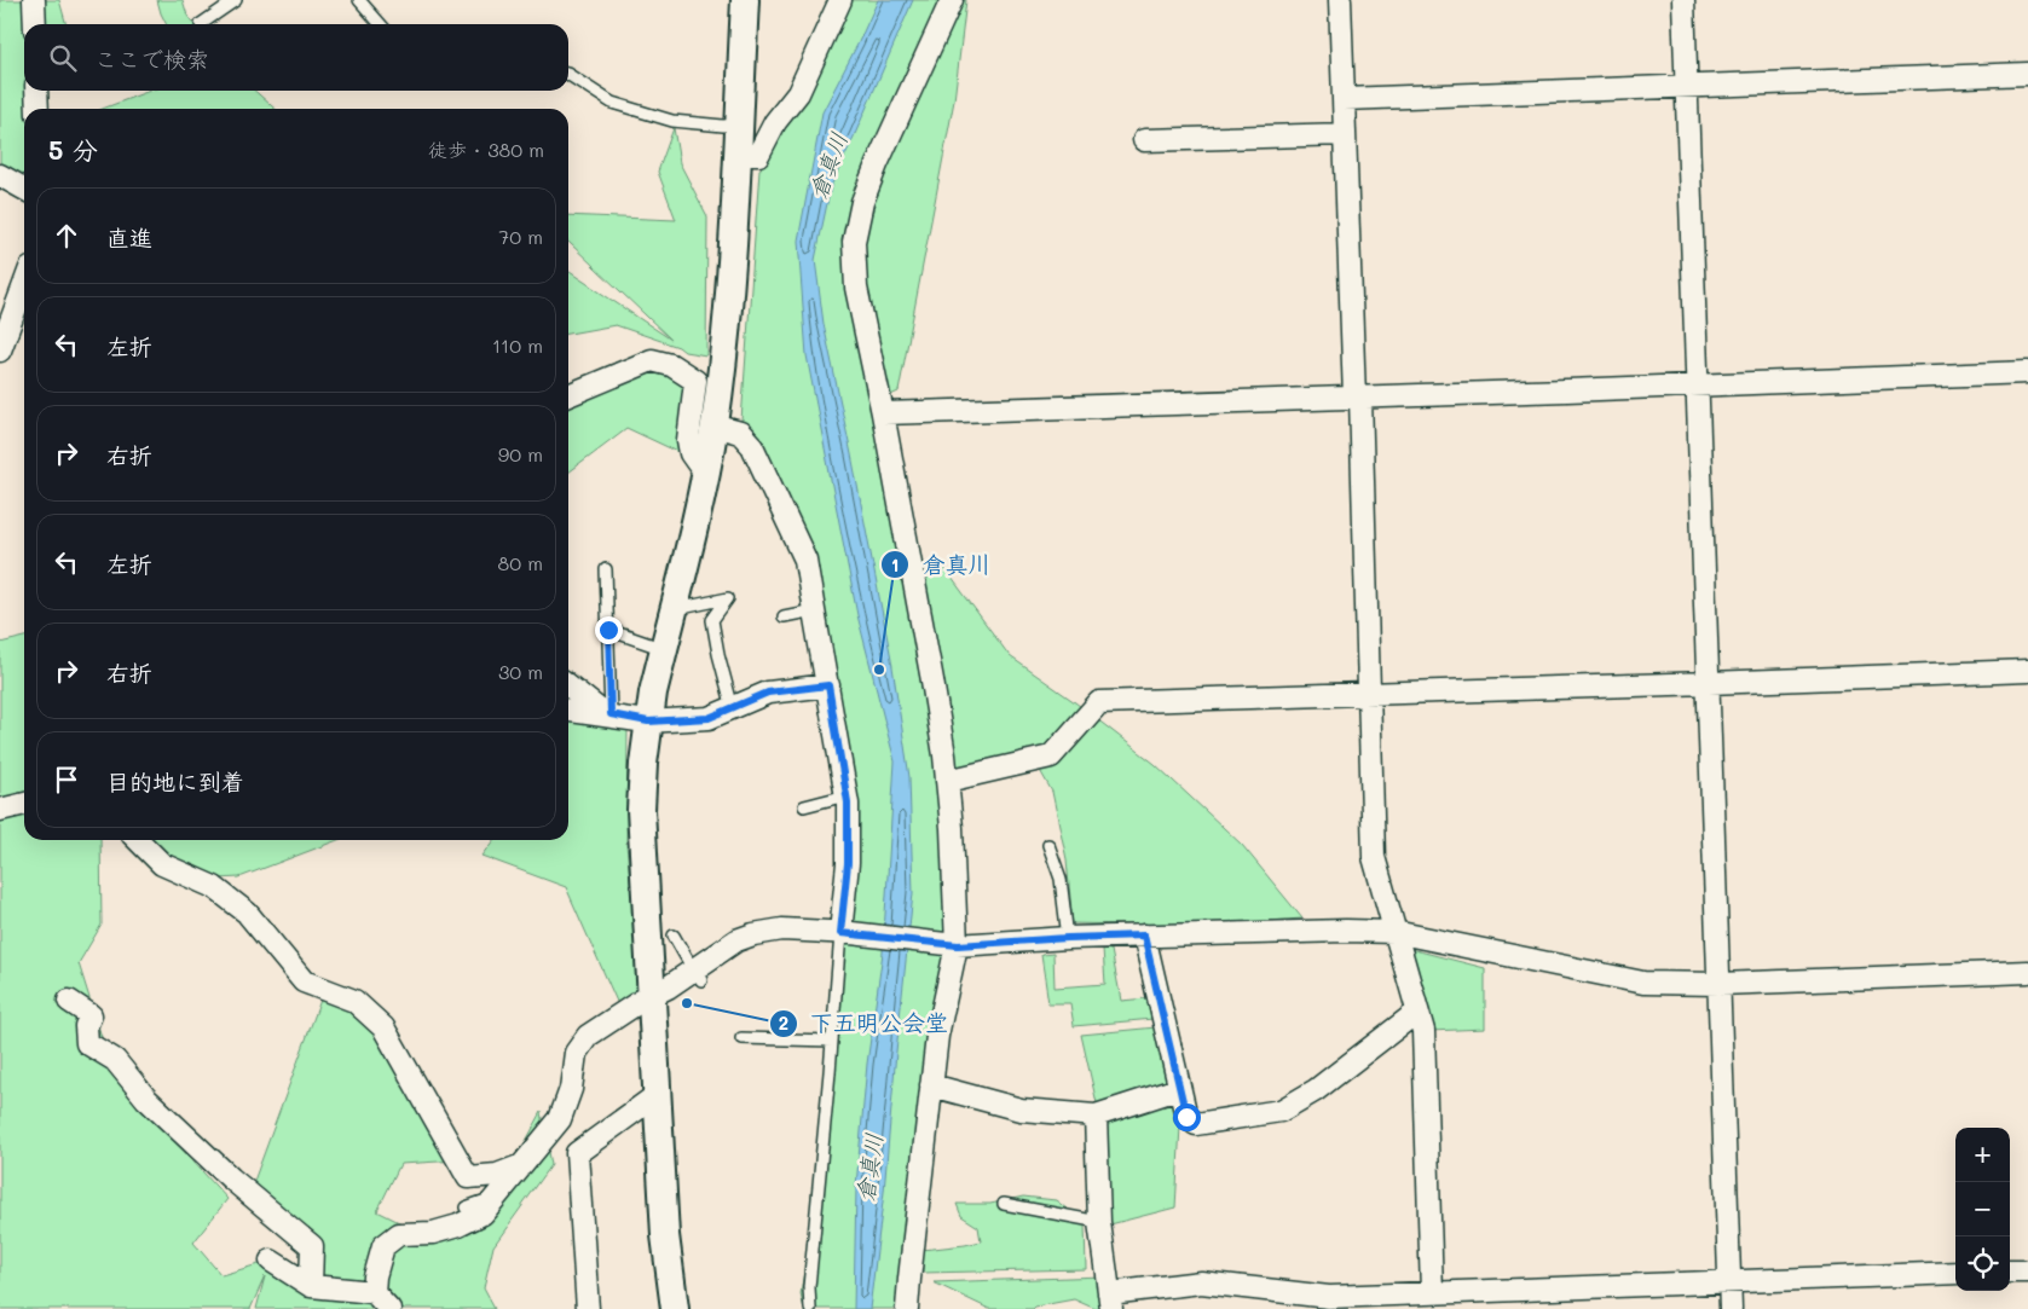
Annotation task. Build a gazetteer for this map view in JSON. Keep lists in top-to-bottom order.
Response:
{
  "water": ["倉真川"],
  "places": ["倉真川", "下五明公会堂"],
  "page": {
    "search": "ここで検索",
    "heading": ["5 分", "徒歩 · 380 m"],
    "list": [
      ["直進", "70 m"],
      ["左折", "110 m"],
      ["右折", "90 m"],
      ["左折", "80 m"],
      ["右折", "30 m"],
      "目的地に到着"
    ],
    "map_buttons": ["+", "−"]
  }
}
